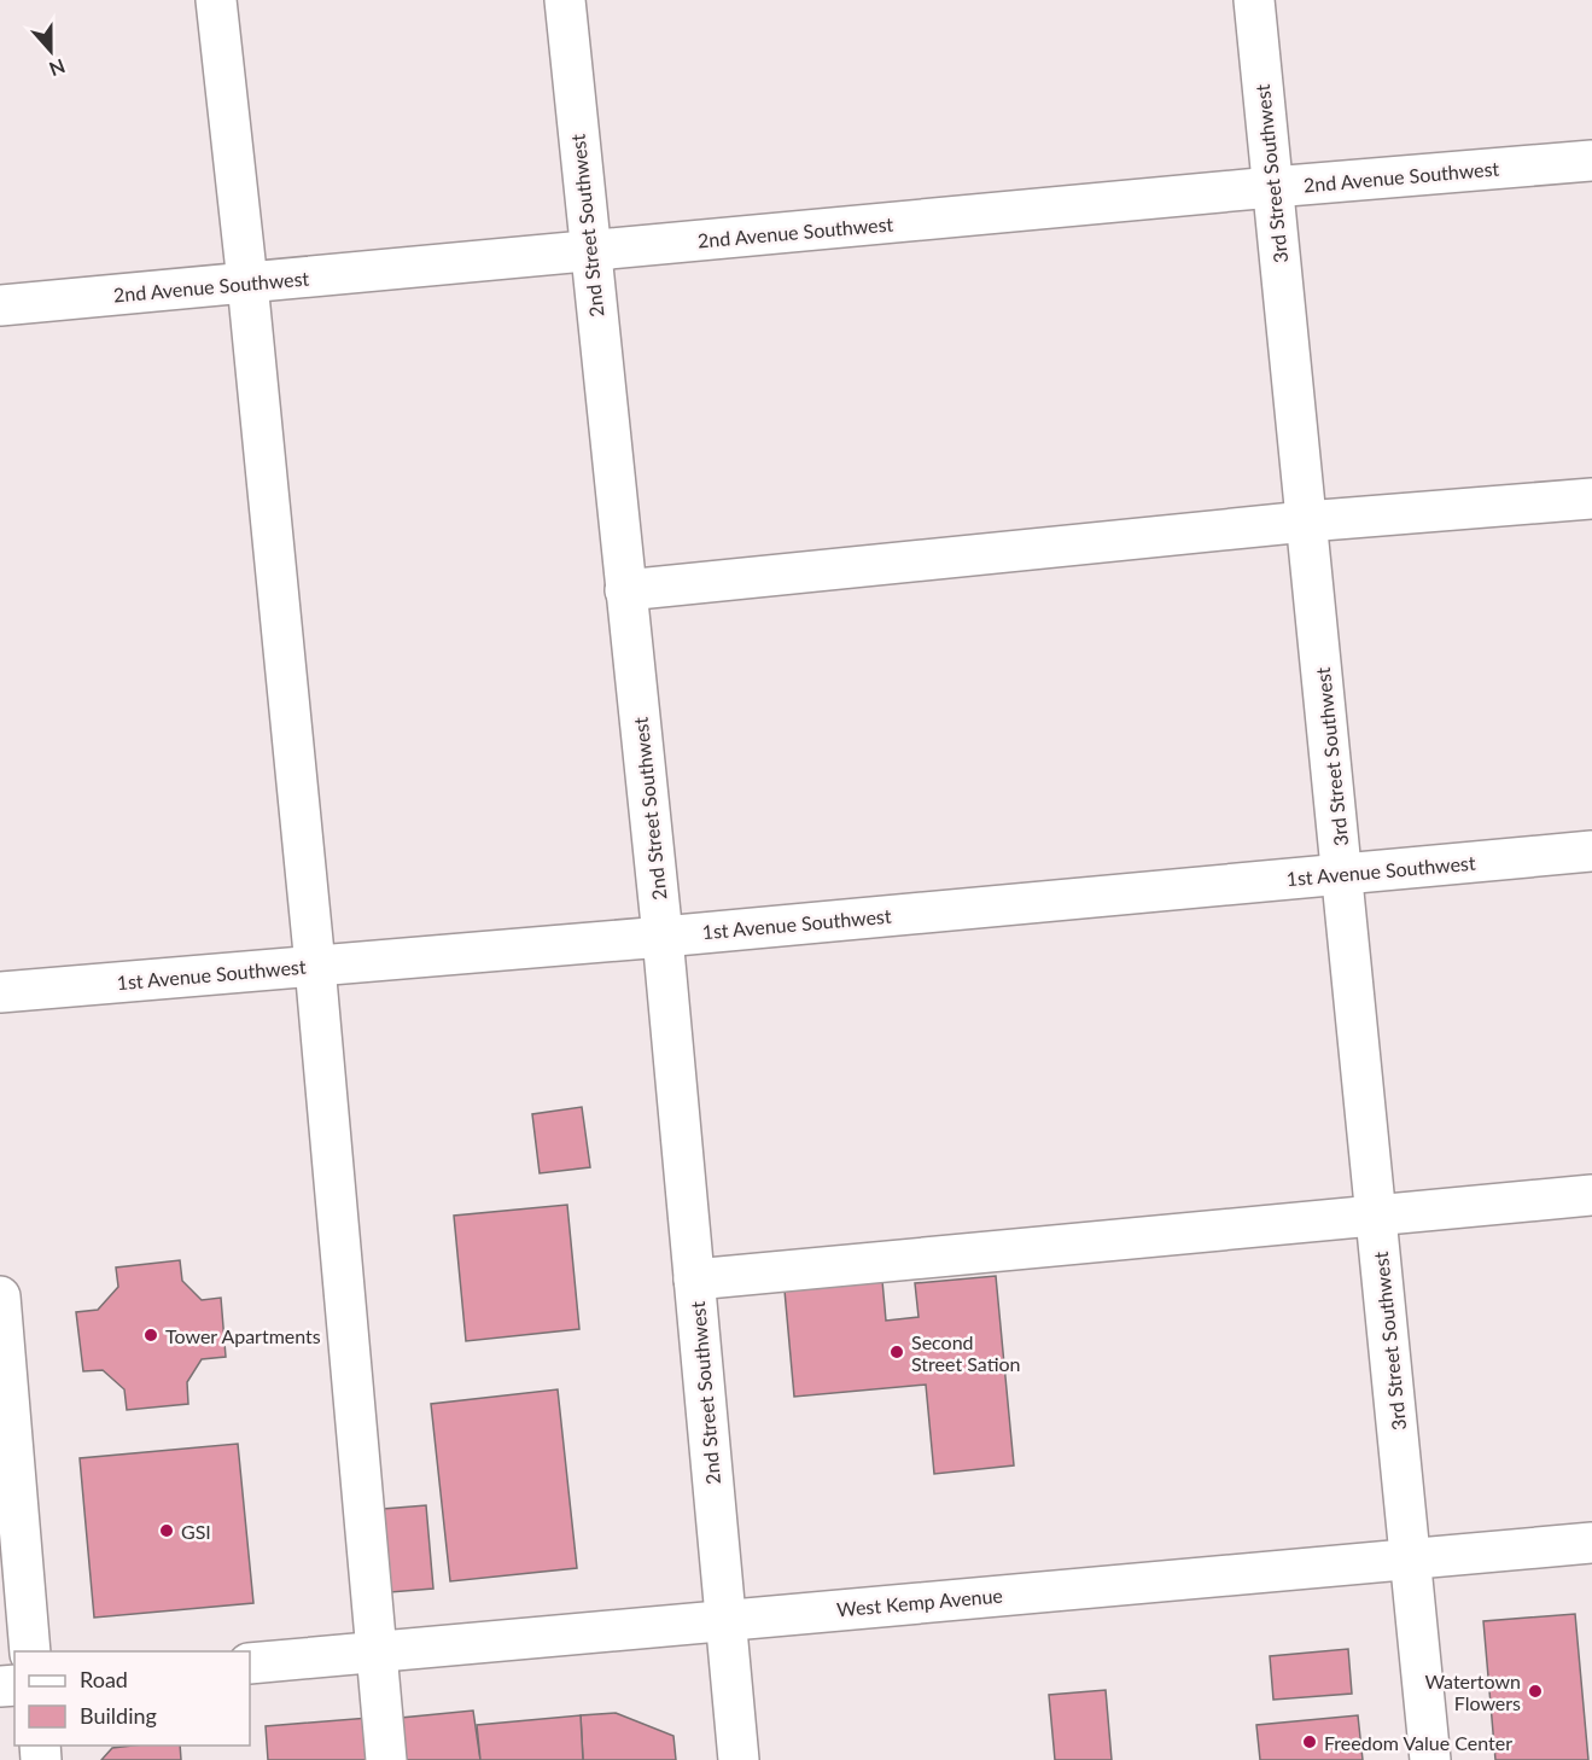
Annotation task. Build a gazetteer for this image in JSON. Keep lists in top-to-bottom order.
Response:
{
  "streets": {
    "street": [
      "3rd Street Southwest",
      "2nd Avenue Southwest",
      "2nd Street Southwest",
      "1st Avenue Southwest",
      "West Kemp Avenue"
    ]
  },
  "crossings": [
    ["3rd Street Southwest", "2nd Avenue Southwest"],
    ["3rd Street Southwest", "1st Avenue Southwest"],
    ["3rd Street Southwest", "West Kemp Avenue"],
    ["2nd Avenue Southwest", "2nd Street Southwest"],
    ["2nd Street Southwest", "1st Avenue Southwest"],
    ["2nd Street Southwest", "West Kemp Avenue"]
  ],
  "places": [
    "Tower Apartments",
    "Second Street Sation",
    "GSI",
    "Watertown Flowers",
    "Freedom Value Center"
  ],
  "legend": ["Road", "Building"],
  "north": "bottom"
}
